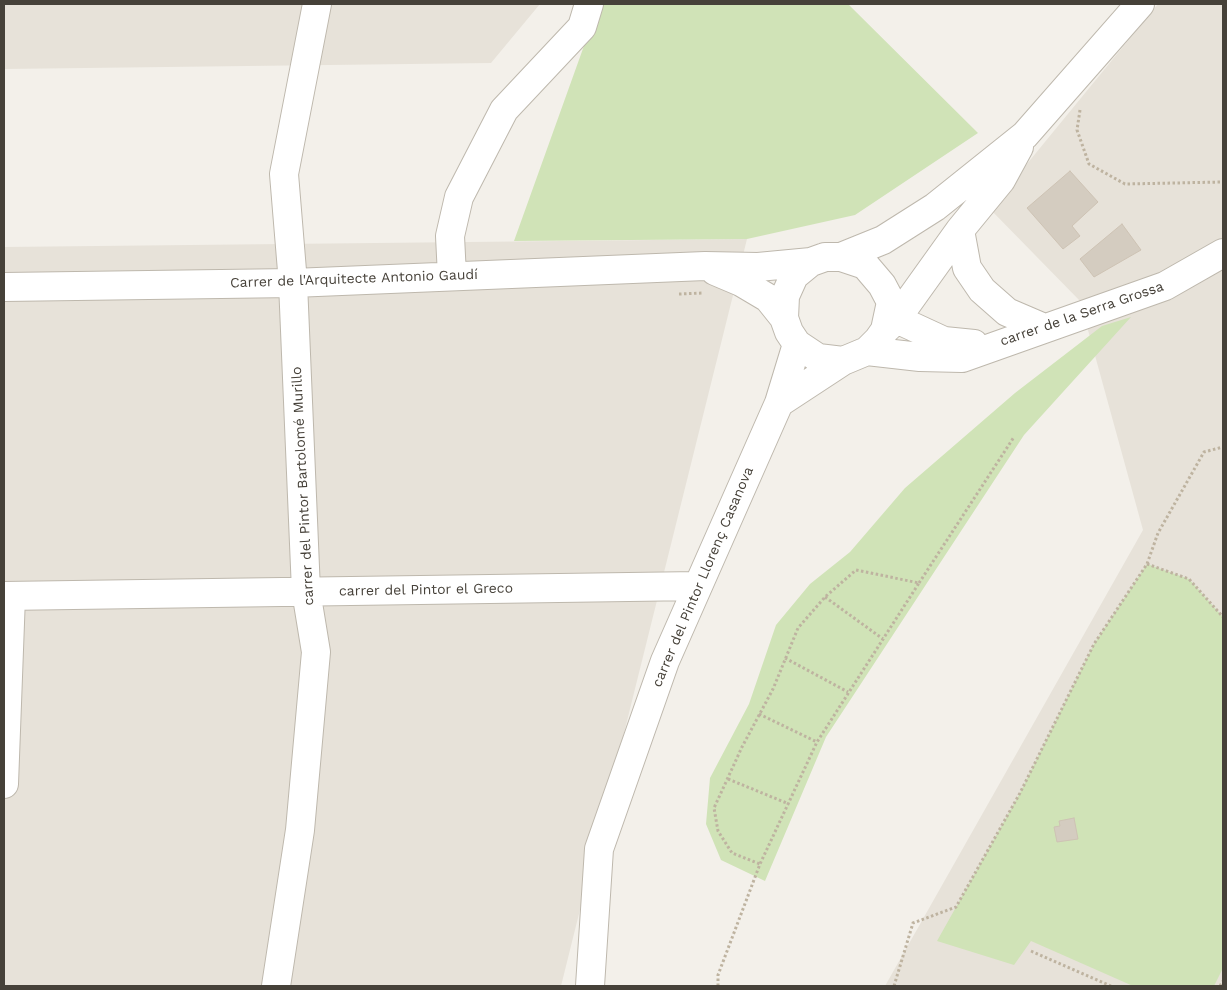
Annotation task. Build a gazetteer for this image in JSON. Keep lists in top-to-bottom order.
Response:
{
  "streets": {
    "street": [
      "Carrer de l'Arquitecte Antonio Gaudí",
      "carrer de la Serra Grossa",
      "carrer del Pintor Bartolomé Murillo",
      "carrer del Pintor Llorenç Casanova",
      "carrer del Pintor el Greco"
    ]
  },
  "crossings": [
    ["Carrer de l'Arquitecte Antonio Gaudí", "carrer de la Serra Grossa"],
    ["Carrer de l'Arquitecte Antonio Gaudí", "carrer del Pintor Bartolomé Murillo"],
    ["Carrer de l'Arquitecte Antonio Gaudí", "carrer del Pintor Llorenç Casanova"],
    ["carrer de la Serra Grossa", "carrer del Pintor Llorenç Casanova"],
    ["carrer del Pintor Bartolomé Murillo", "carrer del Pintor el Greco"],
    ["carrer del Pintor Llorenç Casanova", "carrer del Pintor el Greco"]
  ]
}
